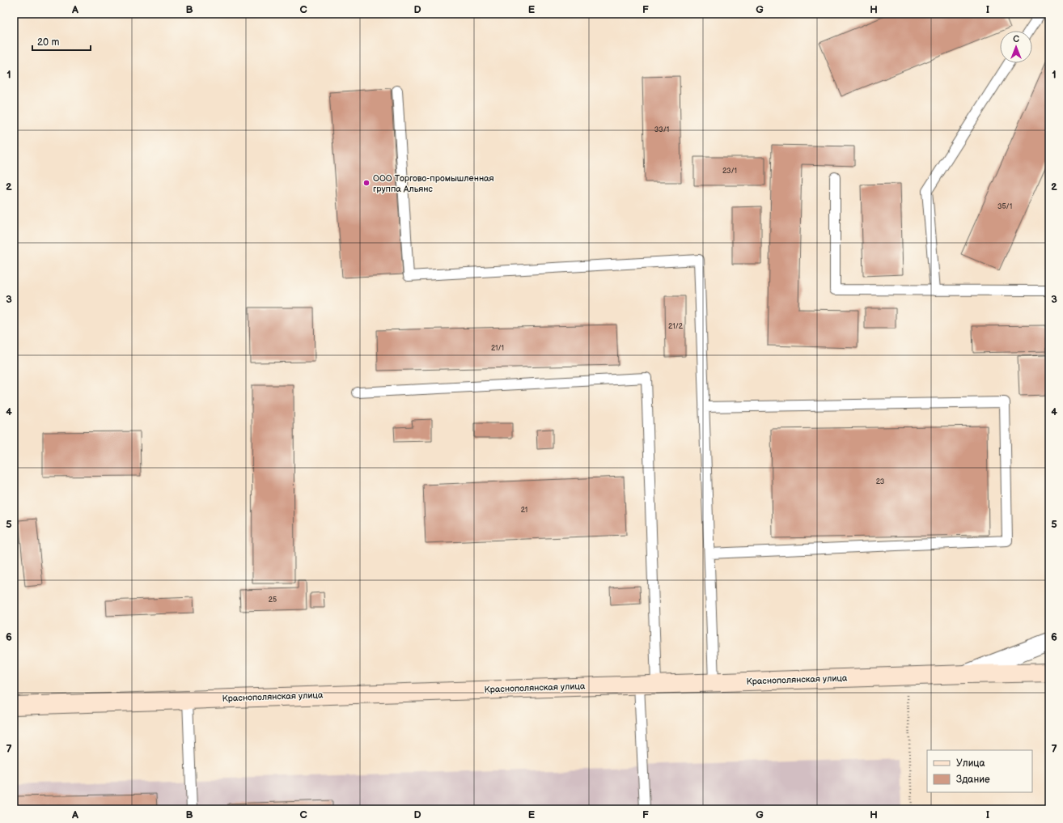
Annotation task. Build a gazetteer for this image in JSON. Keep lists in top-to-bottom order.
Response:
{
  "streets": {
    "main road": ["Краснополянская улица"]
  },
  "places": ["ООО Торгово-промышленная группа Альянс"],
  "house_numbers": [
    "33/1",
    "23/1",
    "35/1",
    "21/2",
    "21/1",
    "23",
    "21",
    "25"
  ],
  "legend": ["Улица", "Здание"],
  "scale_bar": "20 m",
  "north": "top",
  "grid": {
    "columns": [
      "A",
      "B",
      "C",
      "D",
      "E",
      "F",
      "G",
      "H",
      "I"
    ],
    "rows": [
      "1",
      "2",
      "3",
      "4",
      "5",
      "6",
      "7"
    ]
  }
}
